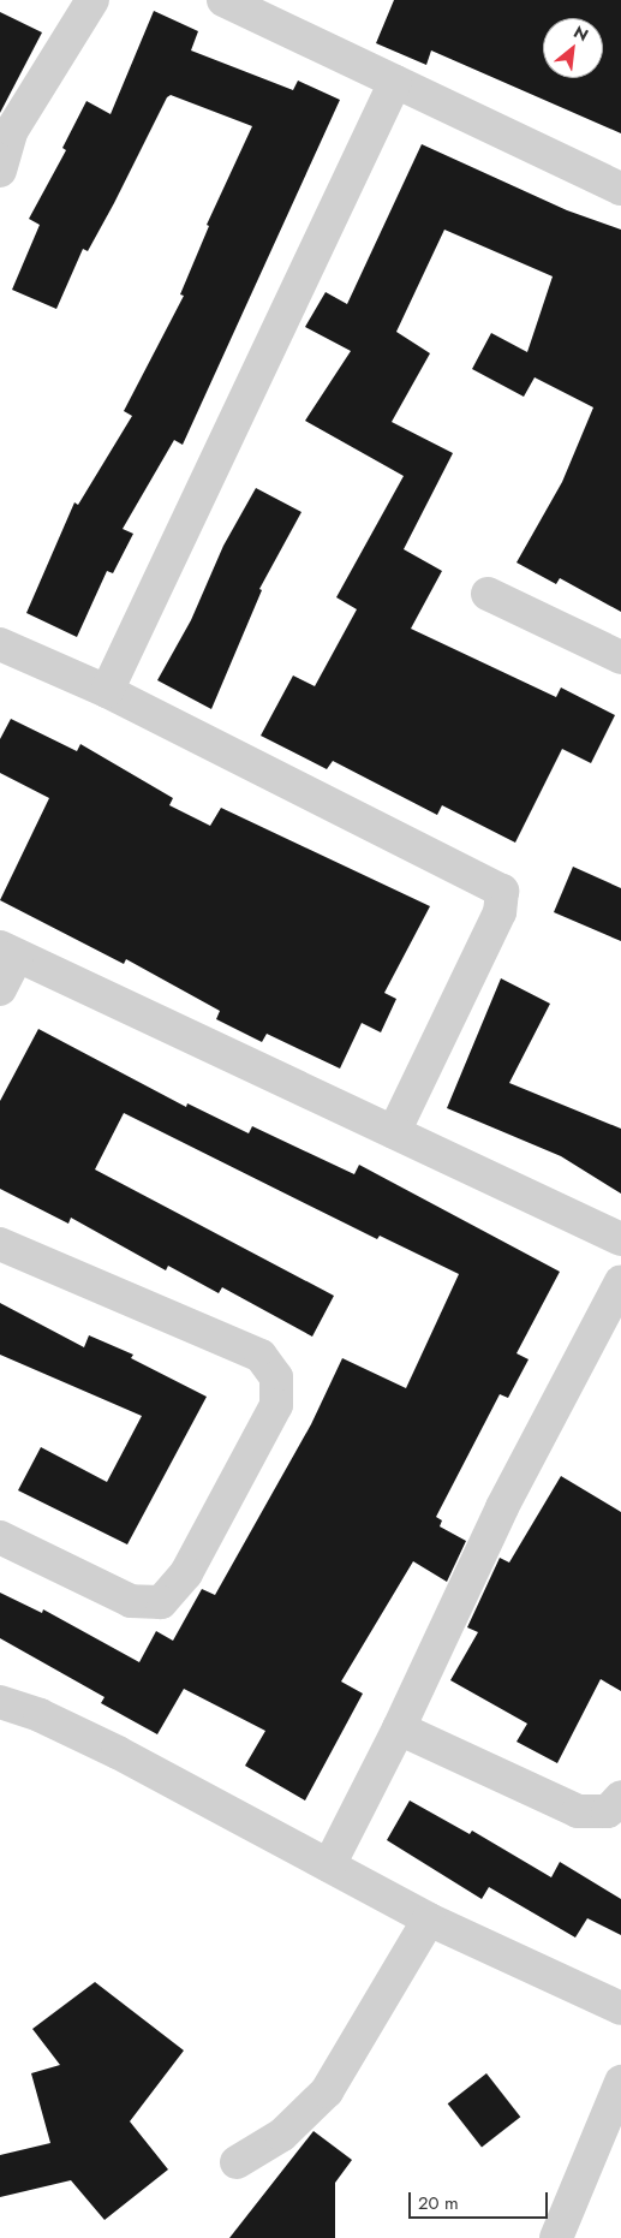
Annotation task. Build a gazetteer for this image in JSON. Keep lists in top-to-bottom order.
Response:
{
  "scale_bar": "20 m",
  "north": "top right"
}
